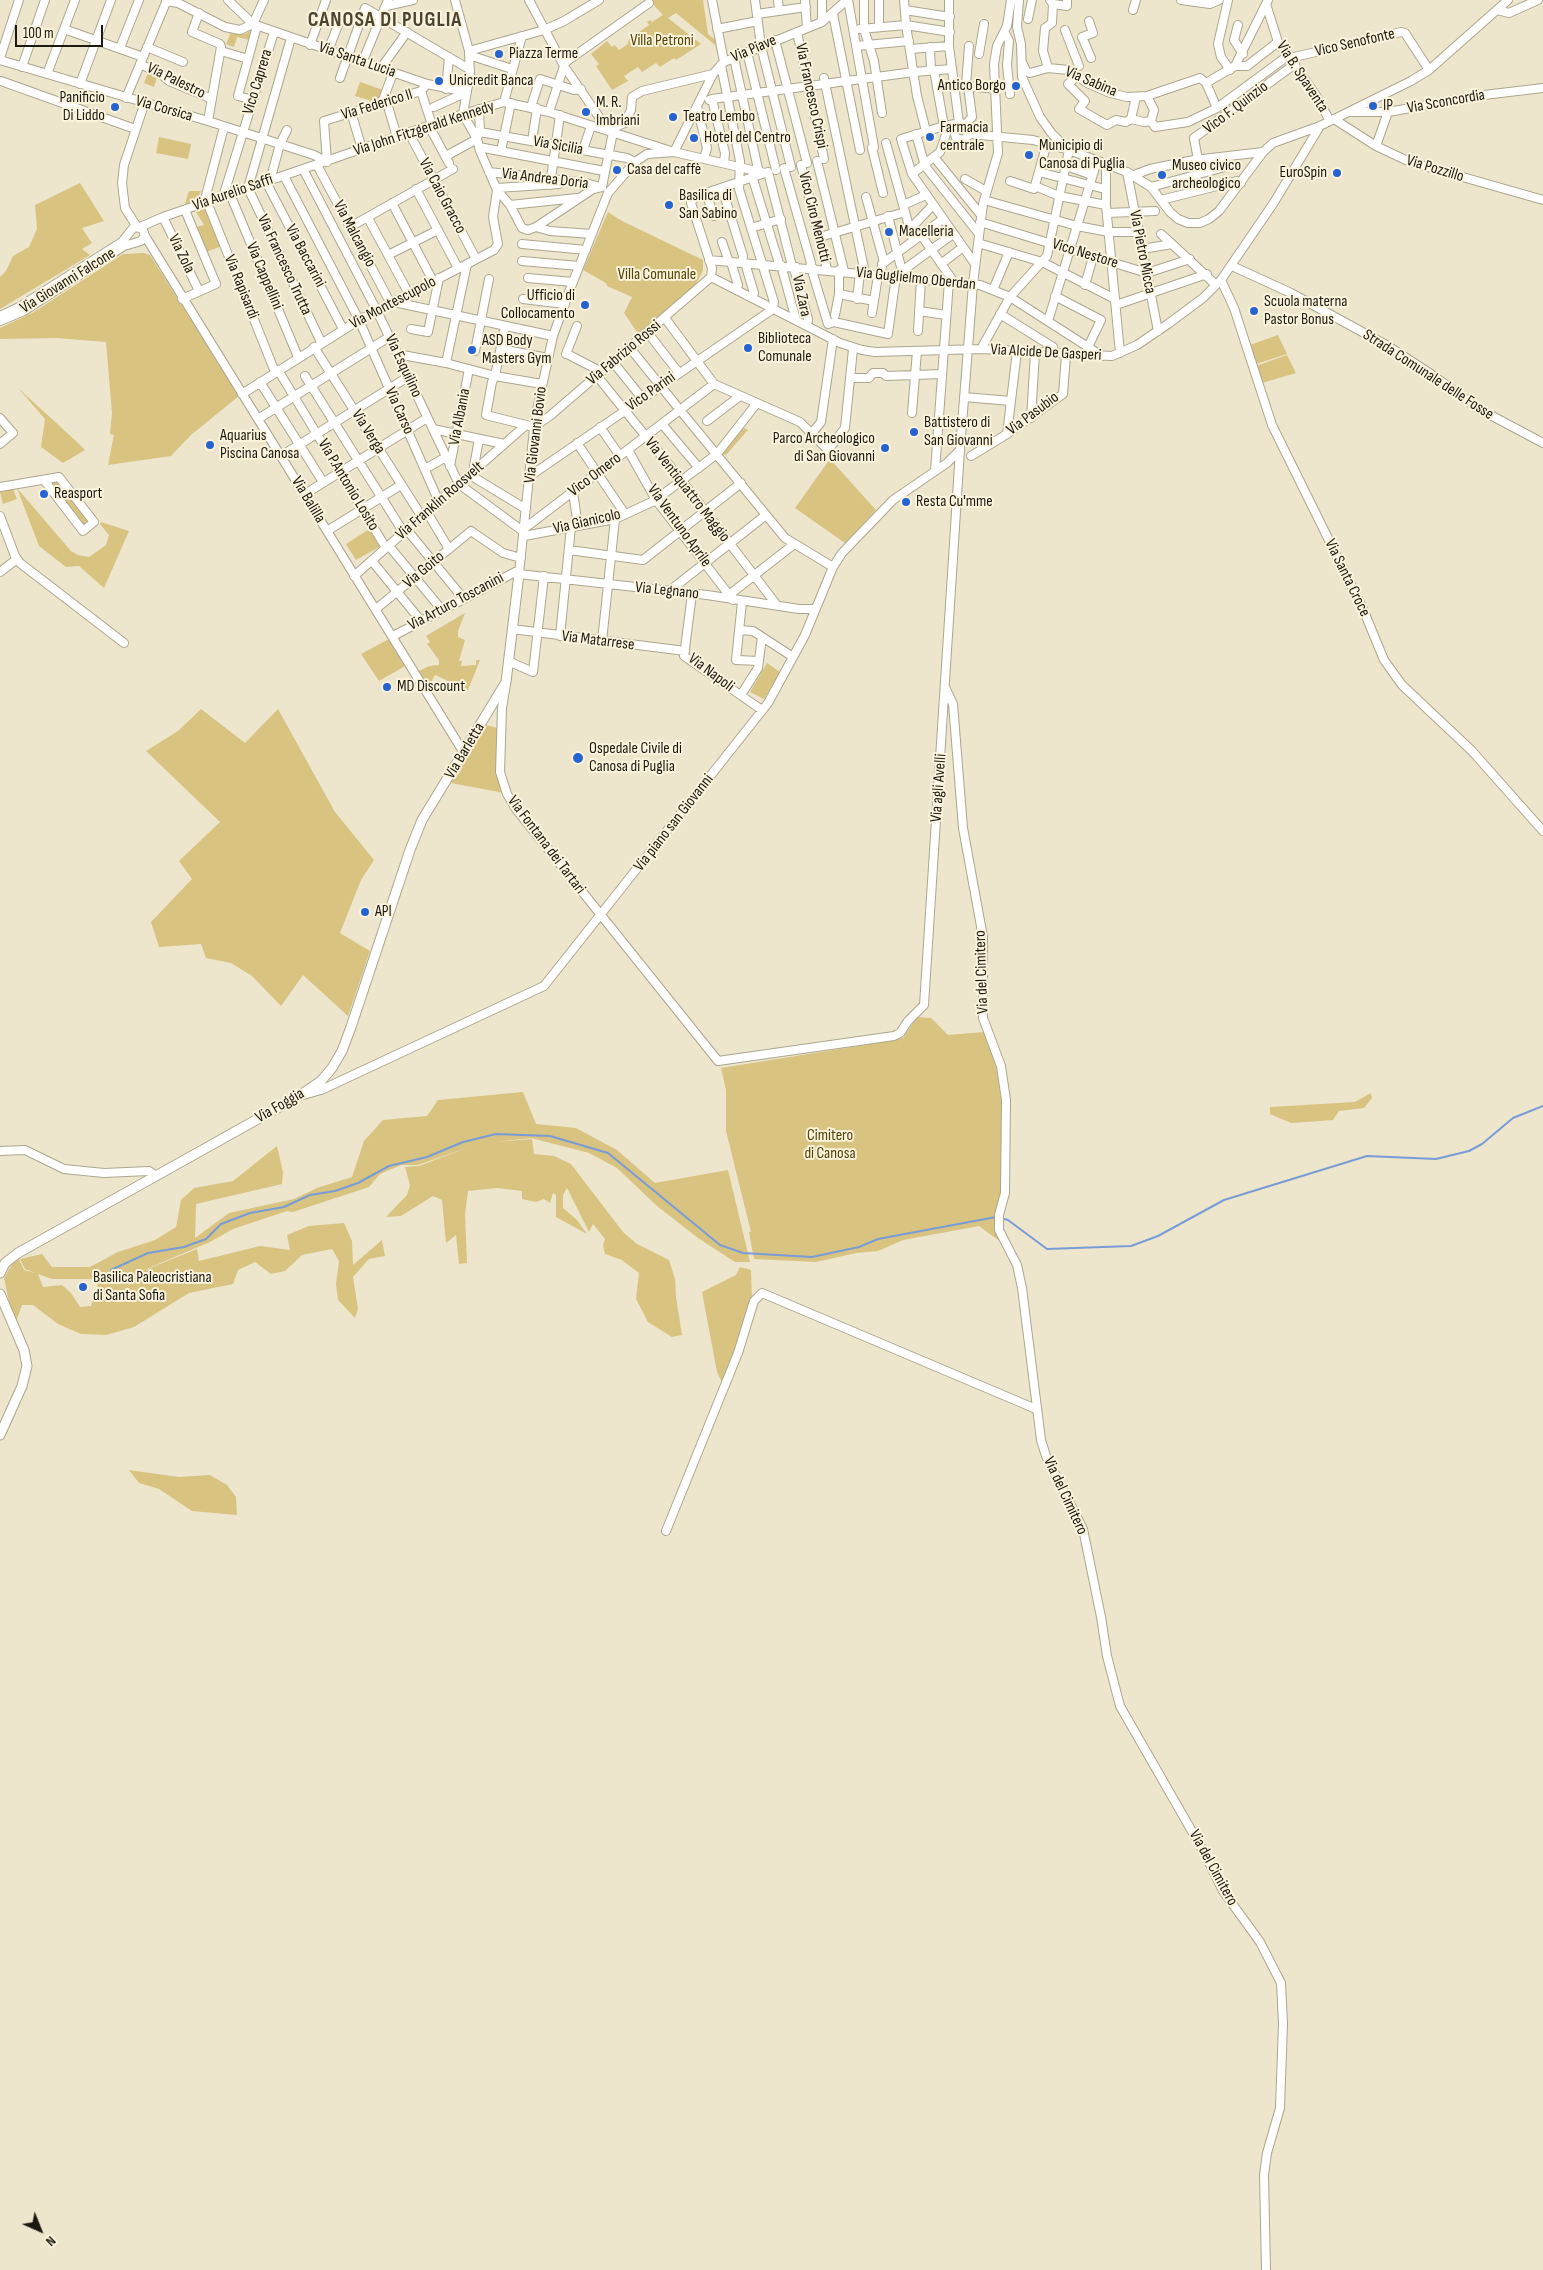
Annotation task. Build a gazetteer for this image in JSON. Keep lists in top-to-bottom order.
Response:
{
  "streets": {
    "main road": ["Via Giovanni Bovio", "Via Barletta", "Via Foggia"],
    "street": [
      "Vico Senofonte",
      "Via Piave",
      "Via Santa Lucia",
      "Via B. Spaventa",
      "Via Palestro",
      "Vico Caprera",
      "Via Sabina",
      "Via Francesco Crispi",
      "Via Sconcordia",
      "Via Federico II",
      "Vico F. Quinzio",
      "Via Corsica",
      "Via John Fitzgerald Kennedy",
      "Via Sicilia",
      "Via Pozzillo",
      "Via Andrea Doria",
      "Via Aurelio Saffi",
      "Via Caio Gracco",
      "Vico Ciro Menotti",
      "Via Malcangio",
      "Via Pietro Micca",
      "Via Zola",
      "Vico Nestore",
      "Via Baccarini",
      "Via Francesco Trutta",
      "Via Cappellini",
      "Via Guglielmo Oberdan",
      "Via Giovanni Falcone",
      "Via Rapisardi",
      "Via Zara",
      "Via Montescupolo",
      "Via Fabrizio Rossi",
      "Via Alcide De Gasperi",
      "Via Esquilino",
      "Strada Comunale delle Fosse",
      "Vico Parini",
      "Via Carso",
      "Via Pasubio",
      "Via Albania",
      "Via Verga",
      "Vico Omero",
      "Via P.Antonio Losito",
      "Via Ventiquattro Maggio",
      "Via Balilla",
      "Via Franklin Roosvelt",
      "Via Gianicolo",
      "Via Ventuno Aprile",
      "Via Goito",
      "Via Santa Croce",
      "Via Legnano",
      "Via Arturo Toscanini",
      "Via Matarrese",
      "Via Napoli",
      "Via agli Avelli",
      "Via piano san Giovanni",
      "Via Fontana dei Tartari",
      "Via del Cimitero"
    ]
  },
  "crossings": [
    ["Vico Senofonte", "Via B. Spaventa"],
    ["Vico Senofonte", "Vico F. Quinzio"],
    ["Via Piave", "Via Francesco Crispi"],
    ["Via Piave", "Via John Fitzgerald Kennedy"],
    ["Via Piave", "Vico Ciro Menotti"],
    ["Via Santa Lucia", "Vico Caprera"],
    ["Via Santa Lucia", "Via Federico II"],
    ["Via B. Spaventa", "Vico F. Quinzio"],
    ["Via B. Spaventa", "Via Pozzillo"],
    ["Vico Caprera", "Via Corsica"],
    ["Vico Caprera", "Via Aurelio Saffi"],
    ["Vico Caprera", "Via Cappellini"],
    ["Via Francesco Crispi", "Via Guglielmo Oberdan"],
    ["Via Federico II", "Via Corsica"],
    ["Via Federico II", "Via John Fitzgerald Kennedy"],
    ["Via Federico II", "Via Aurelio Saffi"],
    ["Via Corsica", "Via John Fitzgerald Kennedy"],
    ["Via Corsica", "Via Aurelio Saffi"],
    ["Via John Fitzgerald Kennedy", "Via Aurelio Saffi"],
    ["Via John Fitzgerald Kennedy", "Via Caio Gracco"],
    ["Via Sicilia", "Via Giovanni Bovio"],
    ["Via Aurelio Saffi", "Via Malcangio"],
    ["Via Aurelio Saffi", "Via Zola"],
    ["Via Aurelio Saffi", "Via Baccarini"],
    ["Via Aurelio Saffi", "Via Francesco Trutta"],
    ["Via Aurelio Saffi", "Via Cappellini"],
    ["Via Aurelio Saffi", "Via Giovanni Falcone"],
    ["Via Aurelio Saffi", "Via Rapisardi"],
    ["Via Aurelio Saffi", "Via Esquilino"],
    ["Via Aurelio Saffi", "Via Carso"],
    ["Via Caio Gracco", "Via Montescupolo"],
    ["Vico Ciro Menotti", "Via Guglielmo Oberdan"],
    ["Via Malcangio", "Via Montescupolo"],
    ["Via Pietro Micca", "Vico Nestore"],
    ["Via Pietro Micca", "Via Alcide De Gasperi"],
    ["Vico Nestore", "Via agli Avelli"],
    ["Via Baccarini", "Via Montescupolo"],
    ["Via Francesco Trutta", "Via Montescupolo"],
    ["Via Francesco Trutta", "Via Verga"],
    ["Via Cappellini", "Via Montescupolo"],
    ["Via Guglielmo Oberdan", "Via Zara"],
    ["Via Guglielmo Oberdan", "Via Alcide De Gasperi"],
    ["Via Guglielmo Oberdan", "Via agli Avelli"],
    ["Via Giovanni Falcone", "Via Balilla"],
    ["Via Rapisardi", "Via Montescupolo"],
    ["Via Rapisardi", "Via P.Antonio Losito"],
    ["Via Zara", "Via Alcide De Gasperi"],
    ["Via Montescupolo", "Via Esquilino"],
    ["Via Montescupolo", "Via Carso"],
    ["Via Montescupolo", "Via Verga"],
    ["Via Montescupolo", "Via P.Antonio Losito"],
    ["Via Montescupolo", "Via Balilla"],
    ["Via Fabrizio Rossi", "Via Alcide De Gasperi"],
    ["Via Fabrizio Rossi", "Via Giovanni Bovio"],
    ["Via Fabrizio Rossi", "Via Ventiquattro Maggio"],
    ["Via Alcide De Gasperi", "Strada Comunale delle Fosse"],
    ["Via Alcide De Gasperi", "Vico Parini"],
    ["Via Alcide De Gasperi", "Via Pasubio"],
    ["Via Alcide De Gasperi", "Via Santa Croce"],
    ["Via Alcide De Gasperi", "Via agli Avelli"],
    ["Via Esquilino", "Via Albania"],
    ["Via Esquilino", "Via Franklin Roosvelt"],
    ["Vico Parini", "Via Giovanni Bovio"],
    ["Vico Parini", "Via Ventiquattro Maggio"],
    ["Via Carso", "Via Franklin Roosvelt"],
    ["Via Verga", "Via Franklin Roosvelt"],
    ["Via Verga", "Via Goito"],
    ["Via Giovanni Bovio", "Vico Omero"],
    ["Via Giovanni Bovio", "Via Gianicolo"],
    ["Via Giovanni Bovio", "Via Goito"],
    ["Via Giovanni Bovio", "Via Legnano"],
    ["Via Giovanni Bovio", "Via Arturo Toscanini"],
    ["Via Giovanni Bovio", "Via Matarrese"],
    ["Via Giovanni Bovio", "Via Barletta"],
    ["Via Giovanni Bovio", "Via Fontana dei Tartari"],
    ["Vico Omero", "Via Ventiquattro Maggio"],
    ["Vico Omero", "Via Gianicolo"],
    ["Vico Omero", "Via Ventuno Aprile"],
    ["Via P.Antonio Losito", "Via Franklin Roosvelt"],
    ["Via P.Antonio Losito", "Via Goito"],
    ["Via P.Antonio Losito", "Via Arturo Toscanini"],
    ["Via Ventiquattro Maggio", "Via Gianicolo"],
    ["Via Ventiquattro Maggio", "Via Legnano"],
    ["Via Balilla", "Via Franklin Roosvelt"],
    ["Via Balilla", "Via Goito"],
    ["Via Balilla", "Via Arturo Toscanini"],
    ["Via Balilla", "Via Barletta"],
    ["Via Gianicolo", "Via Ventuno Aprile"],
    ["Via Ventuno Aprile", "Via Legnano"],
    ["Via Legnano", "Via Arturo Toscanini"],
    ["Via Legnano", "Via Napoli"],
    ["Via Legnano", "Via piano san Giovanni"],
    ["Via Matarrese", "Via Napoli"],
    ["Via Napoli", "Via piano san Giovanni"],
    ["Via Barletta", "Via Fontana dei Tartari"],
    ["Via Barletta", "Via Foggia"],
    ["Via agli Avelli", "Via piano san Giovanni"],
    ["Via agli Avelli", "Via Fontana dei Tartari"],
    ["Via agli Avelli", "Via del Cimitero"],
    ["Via piano san Giovanni", "Via Fontana dei Tartari"],
    ["Via piano san Giovanni", "Via Foggia"]
  ],
  "districts": ["CANOSA DI PUGLIA"],
  "parks": ["Villa Petroni", "Villa Comunale", "Cimitero di Canosa"],
  "places": [
    "Piazza Terme",
    "Unicredit Banca",
    "Antico Borgo",
    "IP",
    "Panificio Di Liddo",
    "M. R. Imbriani",
    "Teatro Lembo",
    "Farmacia centrale",
    "Hotel del Centro",
    "Municipio di Canosa di Puglia",
    "Casa del caffè",
    "EuroSpin",
    "Museo civico archeologico",
    "Basilica di San Sabino",
    "Macelleria",
    "Ufficio di Collocamento",
    "Scuola materna Pastor Bonus",
    "Biblioteca Comunale",
    "ASD Body Masters Gym",
    "Battistero di San Giovanni",
    "Aquarius Piscina Canosa",
    "Parco Archeologico di San Giovanni",
    "Reasport",
    "Resta Cu'mme",
    "MD Discount",
    "Ospedale Civile di Canosa di Puglia",
    "API",
    "Basilica Paleocristiana di Santa Sofia"
  ],
  "scale_bar": "100 m",
  "north": "bottom right"
}
